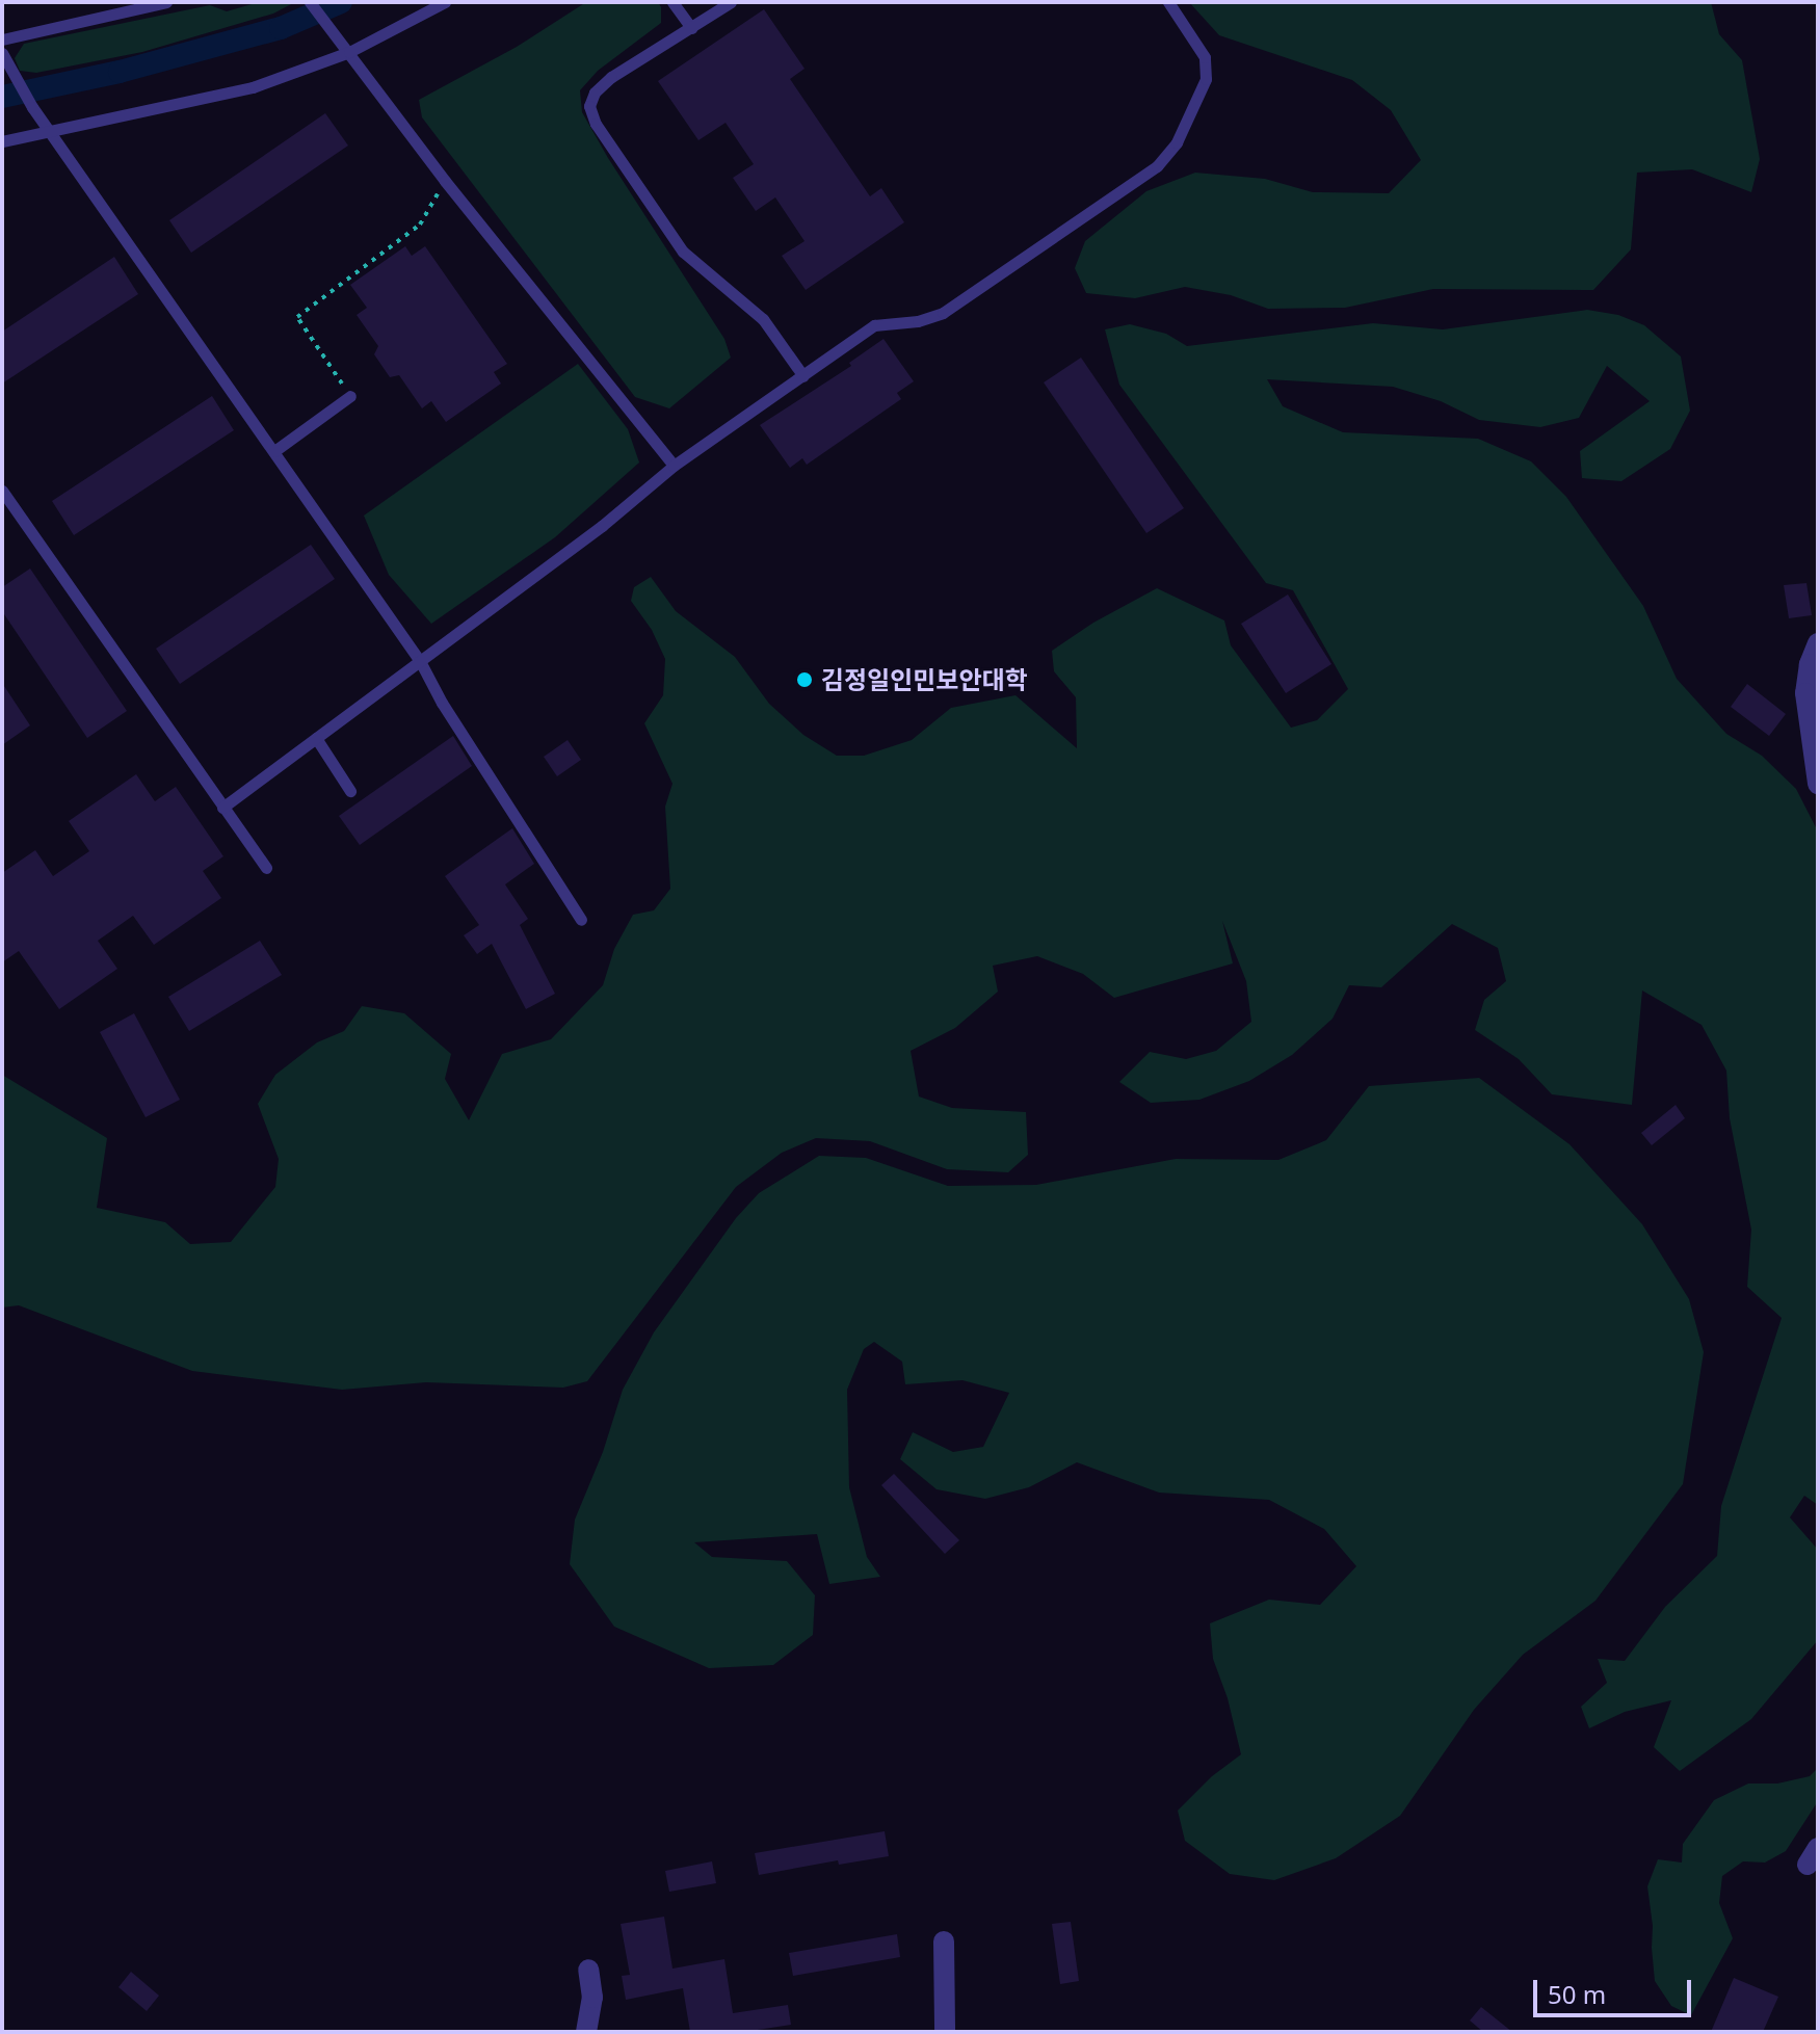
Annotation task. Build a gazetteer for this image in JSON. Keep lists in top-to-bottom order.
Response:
{
  "places": ["김정일인민보안대학"],
  "scale_bar": "50 m"
}
